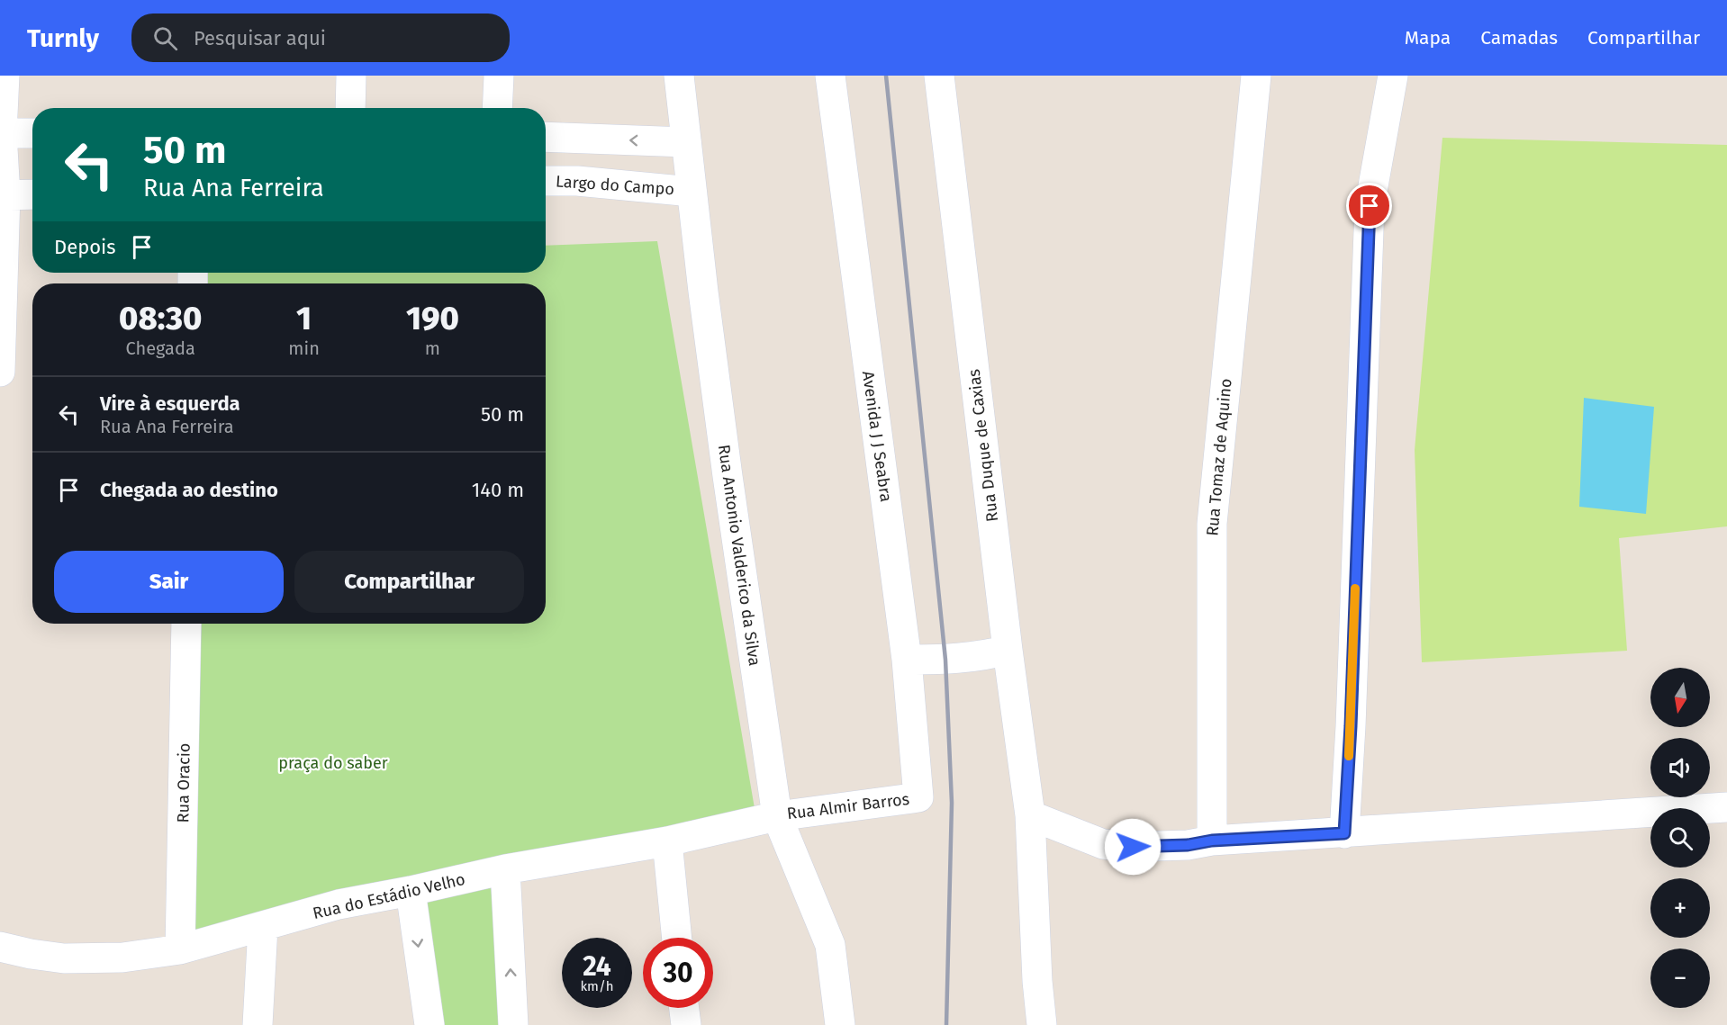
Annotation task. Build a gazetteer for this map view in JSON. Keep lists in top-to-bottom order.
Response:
{
  "streets": {
    "street": [
      "Largo do Campo",
      "Avenida J J Seabra",
      "Rua Duque de Caxias",
      "Rua Tomaz de Aquino",
      "Rua Antonio Valderico da Silva",
      "Rua Oracio",
      "Rua Almir Barros",
      "Rua do Estádio Velho"
    ]
  },
  "crossings": [
    ["Largo do Campo", "Rua Antonio Valderico da Silva"],
    ["Avenida J J Seabra", "Rua Almir Barros"],
    ["Rua Antonio Valderico da Silva", "Rua Almir Barros"],
    ["Rua Antonio Valderico da Silva", "Rua do Estádio Velho"],
    ["Rua Oracio", "Rua do Estádio Velho"],
    ["Rua Almir Barros", "Rua do Estádio Velho"]
  ],
  "parks": ["praça do saber"],
  "north": "bottom",
  "page": {
    "header": "Turnly",
    "search": "Pesquisar aqui",
    "nav": ["Mapa", "Camadas", "Compartilhar"],
    "turn": ["50 m", "Rua Ana Ferreira"],
    "then": "Depois",
    "eta": [
      "08:30",
      "Chegada",
      "1",
      "min",
      "190",
      "m"
    ],
    "list": [
      {
        "name": "Vire à esquerda",
        "note": "Rua Ana Ferreira",
        "value": "50 m"
      },
      {
        "name": "Chegada ao destino",
        "value": "140 m"
      }
    ],
    "buttons": ["Sair", "Compartilhar"],
    "map_buttons": ["+", "−"],
    "speed": "24 km/h",
    "limit": "30"
  }
}
